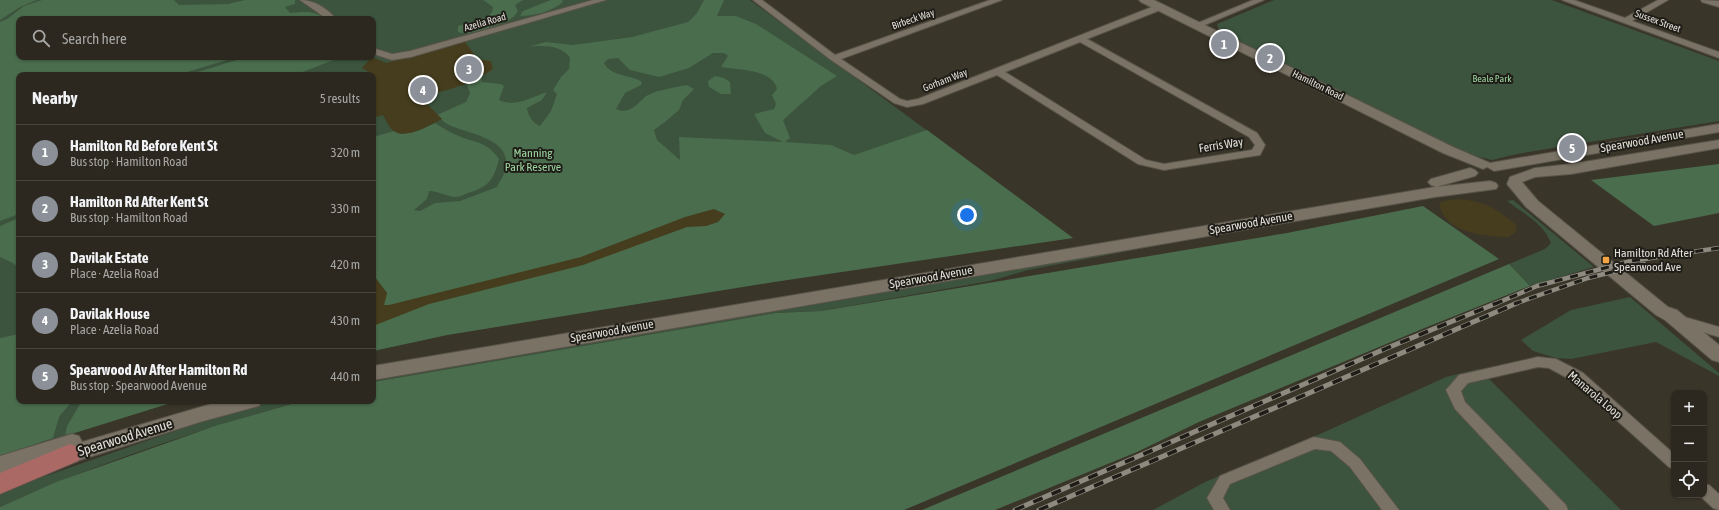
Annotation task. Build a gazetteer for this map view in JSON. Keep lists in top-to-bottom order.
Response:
{
  "streets": {
    "main road": ["Hamilton Road", "Spearwood Avenue"],
    "street": [
      "Birbeck Way",
      "Sussex Street",
      "Azelia Road",
      "Gorham Way",
      "Ferris Way",
      "Manarola Loop"
    ]
  },
  "crossings": [
    ["Birbeck Way", "Gorham Way"],
    ["Gorham Way", "Hamilton Road"],
    ["Gorham Way", "Ferris Way"],
    ["Hamilton Road", "Spearwood Avenue"]
  ],
  "parks": ["Beale Park", "Manning Park Reserve"],
  "places": {
    "transit": ["Hamilton Rd After Spearwood Ave"]
  },
  "page": {
    "search": "Search here",
    "pins": [
      "1",
      "2",
      "3",
      "4",
      "5"
    ],
    "heading": ["Nearby", "5 results"],
    "list": [
      {
        "mark": "1",
        "name": "Hamilton Rd Before Kent St",
        "note": "Bus stop · Hamilton Road",
        "value": "320 m"
      },
      {
        "mark": "2",
        "name": "Hamilton Rd After Kent St",
        "note": "Bus stop · Hamilton Road",
        "value": "330 m"
      },
      {
        "mark": "3",
        "name": "Davilak Estate",
        "note": "Place · Azelia Road",
        "value": "420 m"
      },
      {
        "mark": "4",
        "name": "Davilak House",
        "note": "Place · Azelia Road",
        "value": "430 m"
      },
      {
        "mark": "5",
        "name": "Spearwood Av After Hamilton Rd",
        "note": "Bus stop · Spearwood Avenue",
        "value": "440 m"
      }
    ],
    "map_buttons": ["+", "−"]
  }
}
